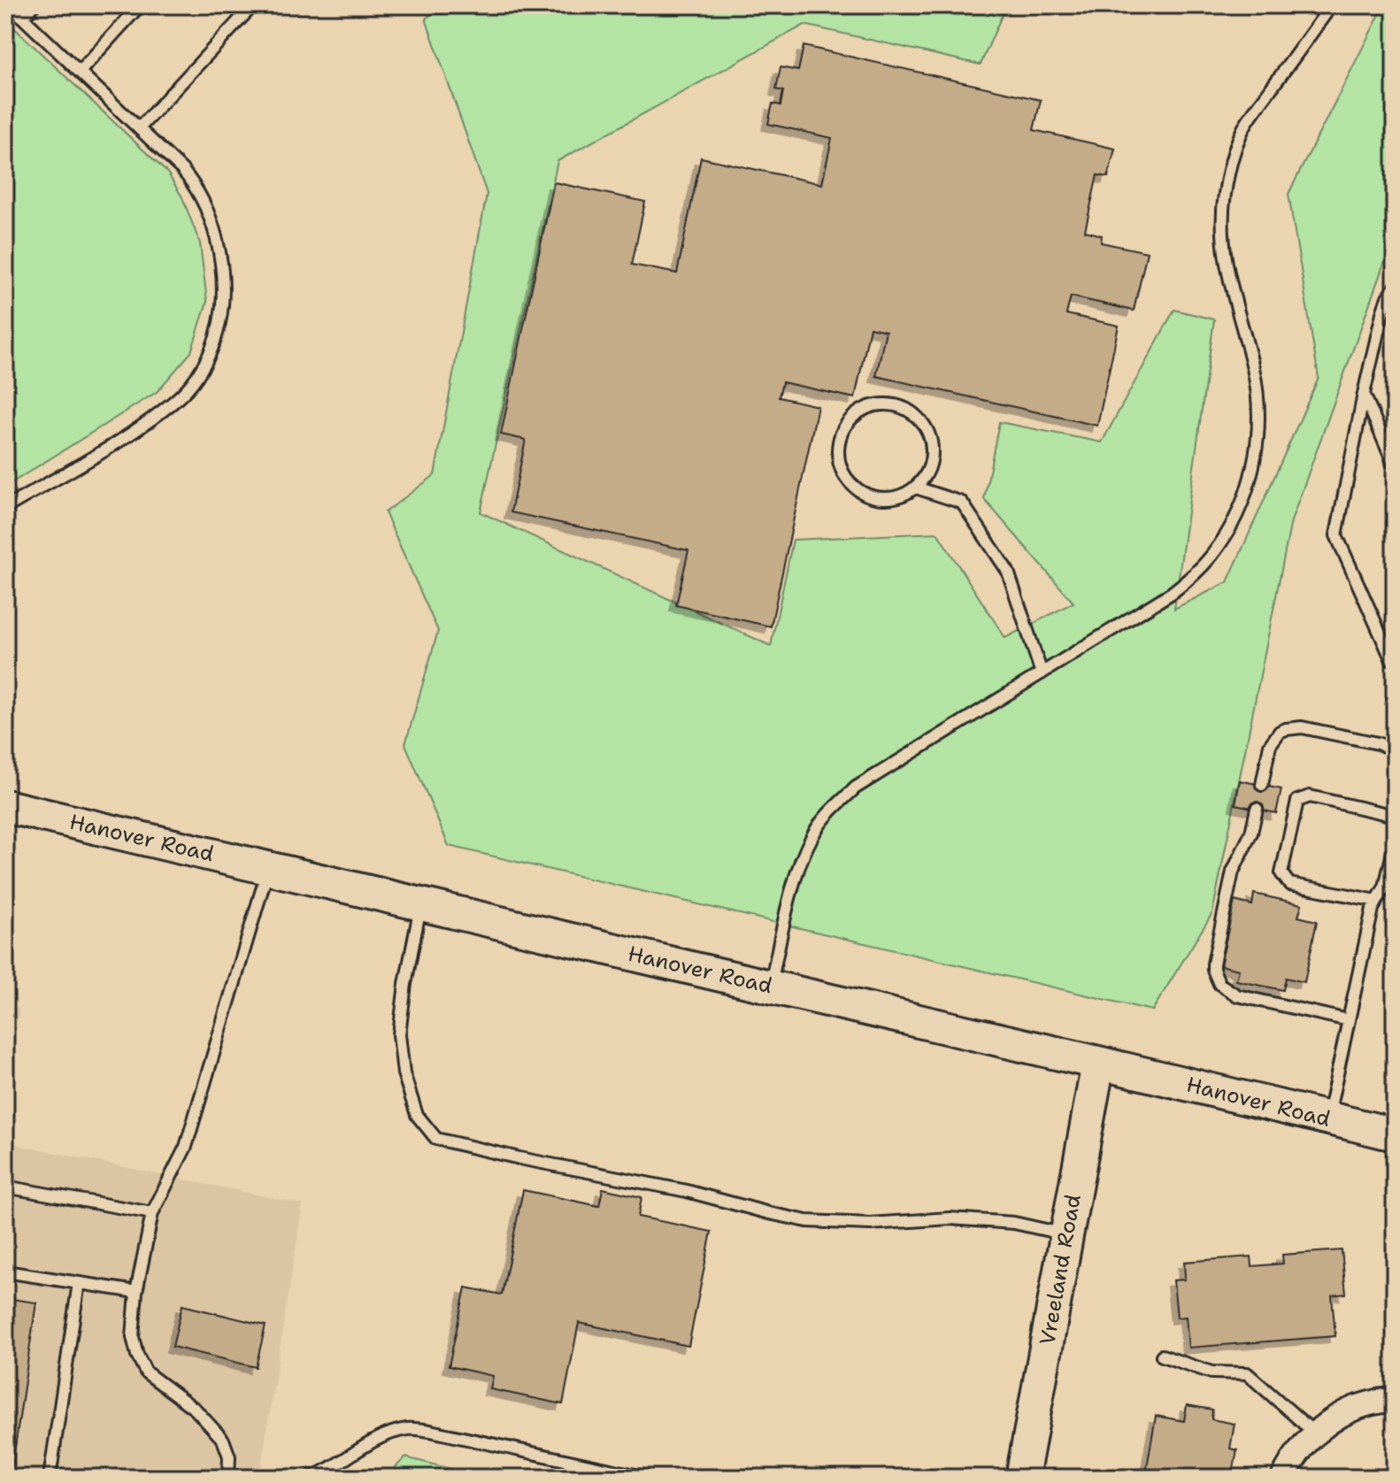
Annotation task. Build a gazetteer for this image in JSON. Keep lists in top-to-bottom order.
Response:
{
  "streets": {
    "street": ["Hanover Road", "Vreeland Road"]
  },
  "crossings": [
    ["Hanover Road", "Vreeland Road"]
  ]
}
